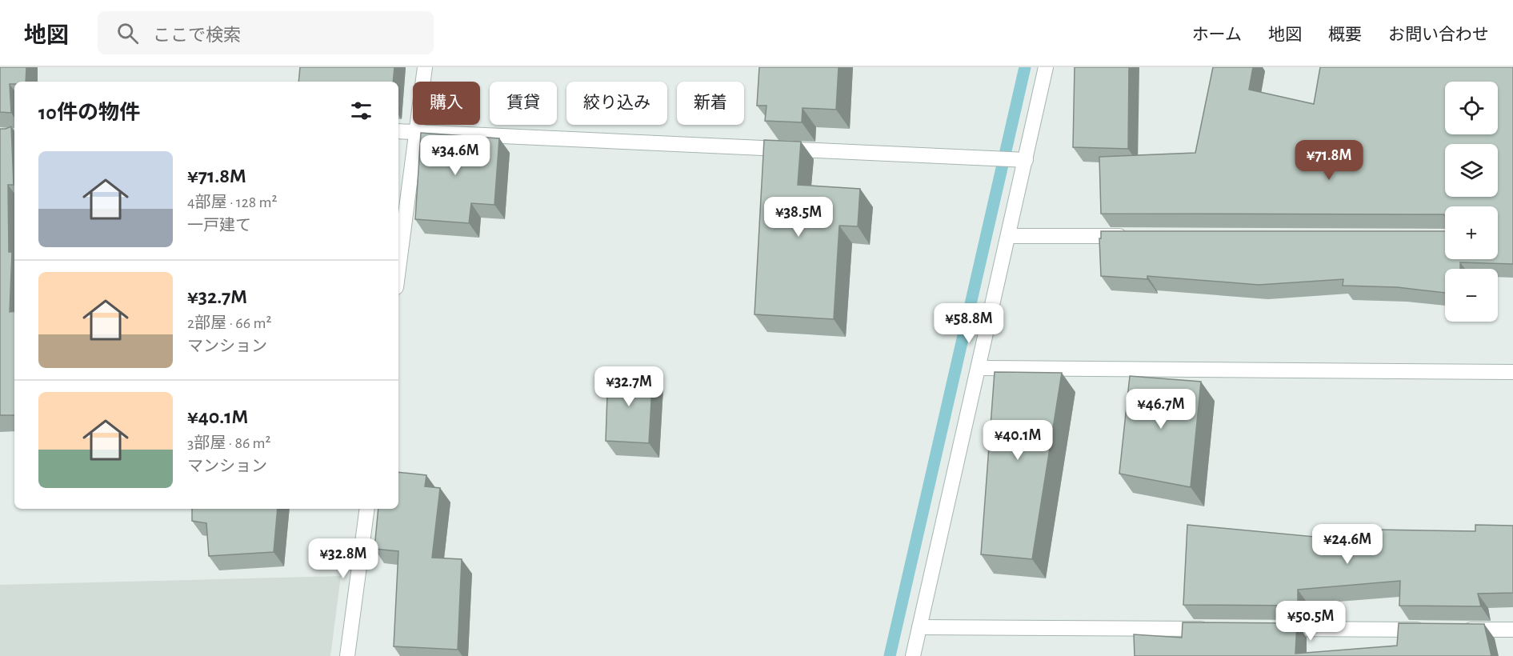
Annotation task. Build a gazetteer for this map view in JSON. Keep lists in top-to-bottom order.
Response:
{
  "page": {
    "header": "地図",
    "search": "ここで検索",
    "nav": [
      "ホーム",
      "地図",
      "概要",
      "お問い合わせ"
    ],
    "map_buttons": ["+", "−"],
    "chip": [
      "購入",
      "賃貸",
      "絞り込み",
      "新着"
    ],
    "heading": "10件の物件",
    "price": [
      "¥34.6M",
      "¥71.8M",
      "¥38.5M",
      "¥58.8M",
      "¥32.7M",
      "¥46.7M",
      "¥40.1M",
      "¥24.6M",
      "¥32.8M",
      "¥50.5M"
    ],
    "list": [
      {
        "name": "¥71.8M",
        "note": "4部屋 · 128 m² · 一戸建て"
      },
      {
        "name": "¥32.7M",
        "note": "2部屋 · 66 m² · マンション"
      },
      {
        "name": "¥40.1M",
        "note": "3部屋 · 86 m² · マンション"
      }
    ]
  }
}
